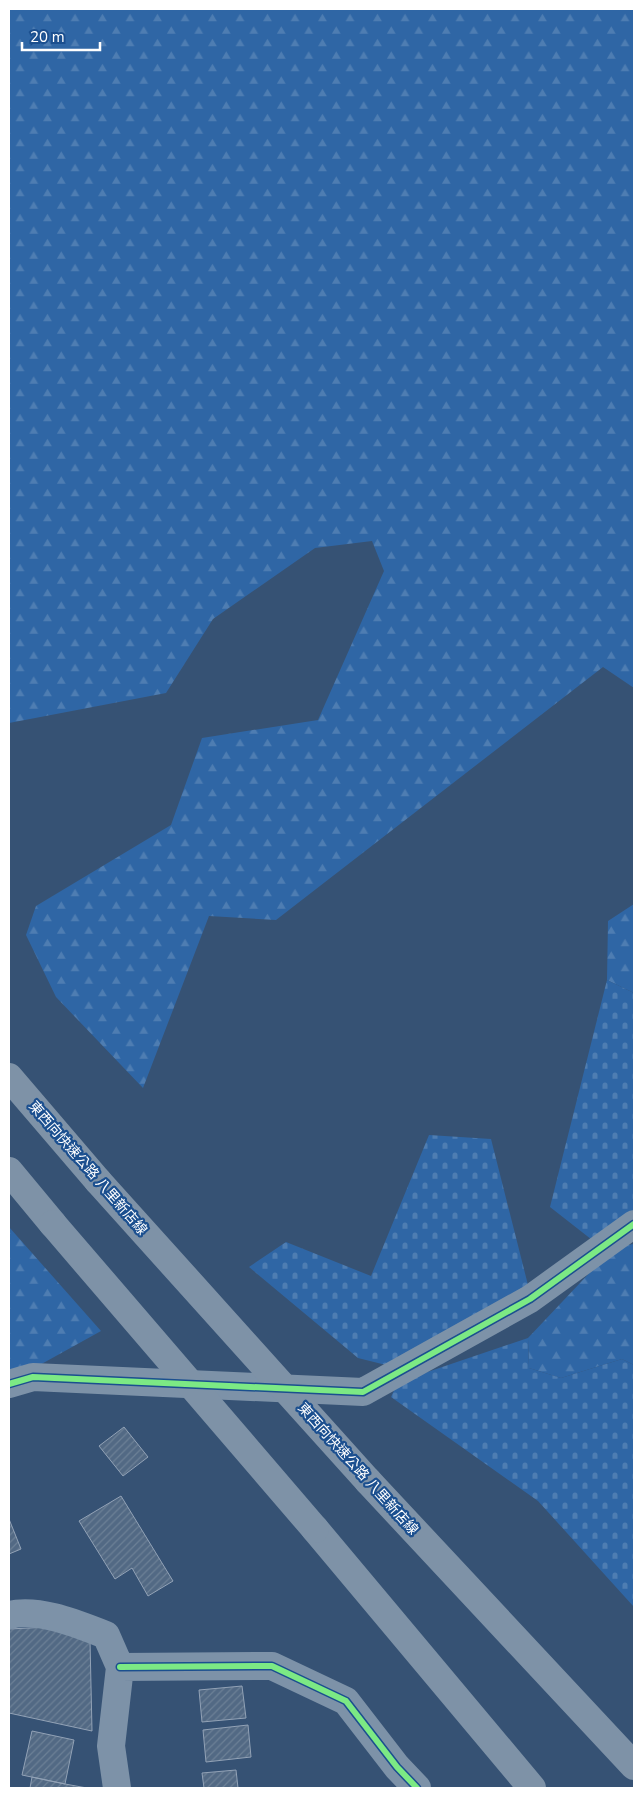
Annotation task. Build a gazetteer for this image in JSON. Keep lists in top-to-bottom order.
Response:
{
  "streets": {
    "highway": ["東西向快速公路 八里新店線"]
  },
  "scale_bar": "20 m"
}
